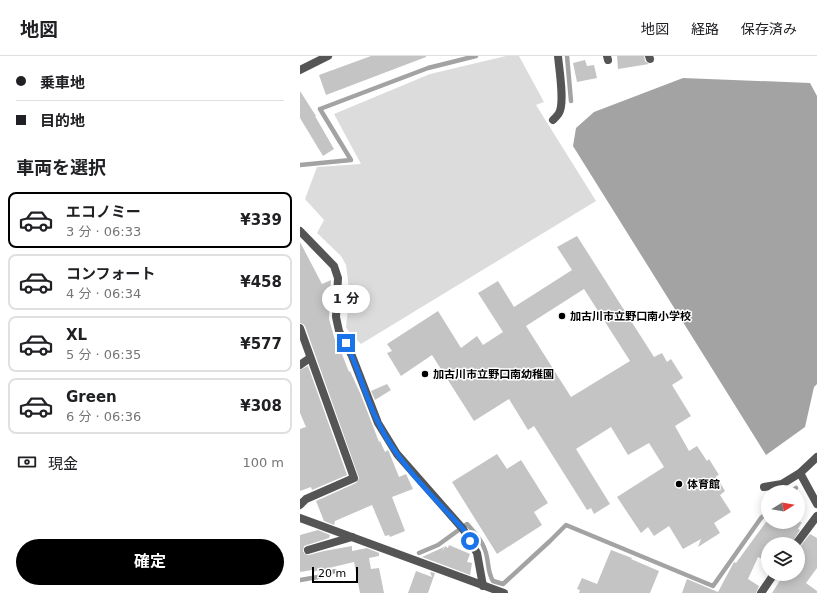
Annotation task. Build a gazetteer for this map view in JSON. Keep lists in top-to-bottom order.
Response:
{
  "places": ["加古川市立野口南小学校", "加古川市立野口南幼稚園", "体育館"],
  "scale_bar": "20 m",
  "north": "right",
  "page": {
    "header": "地図",
    "nav": ["地図", "経路", "保存済み"],
    "banner": ["乗車地", "目的地"],
    "heading": "車両を選択",
    "list": [
      {
        "name": "エコノミー",
        "note": "3 分 · 06:33",
        "value": "¥339"
      },
      {
        "name": "コンフォート",
        "note": "4 分 · 06:34",
        "value": "¥458"
      },
      {
        "name": "XL",
        "note": "5 分 · 06:35",
        "value": "¥577"
      },
      {
        "name": "Green",
        "note": "6 分 · 06:36",
        "value": "¥308"
      }
    ],
    "bubble": "1 分",
    "pay": ["現金", "100 m"],
    "buttons": "確定",
    "scale": "20 m"
  }
}
